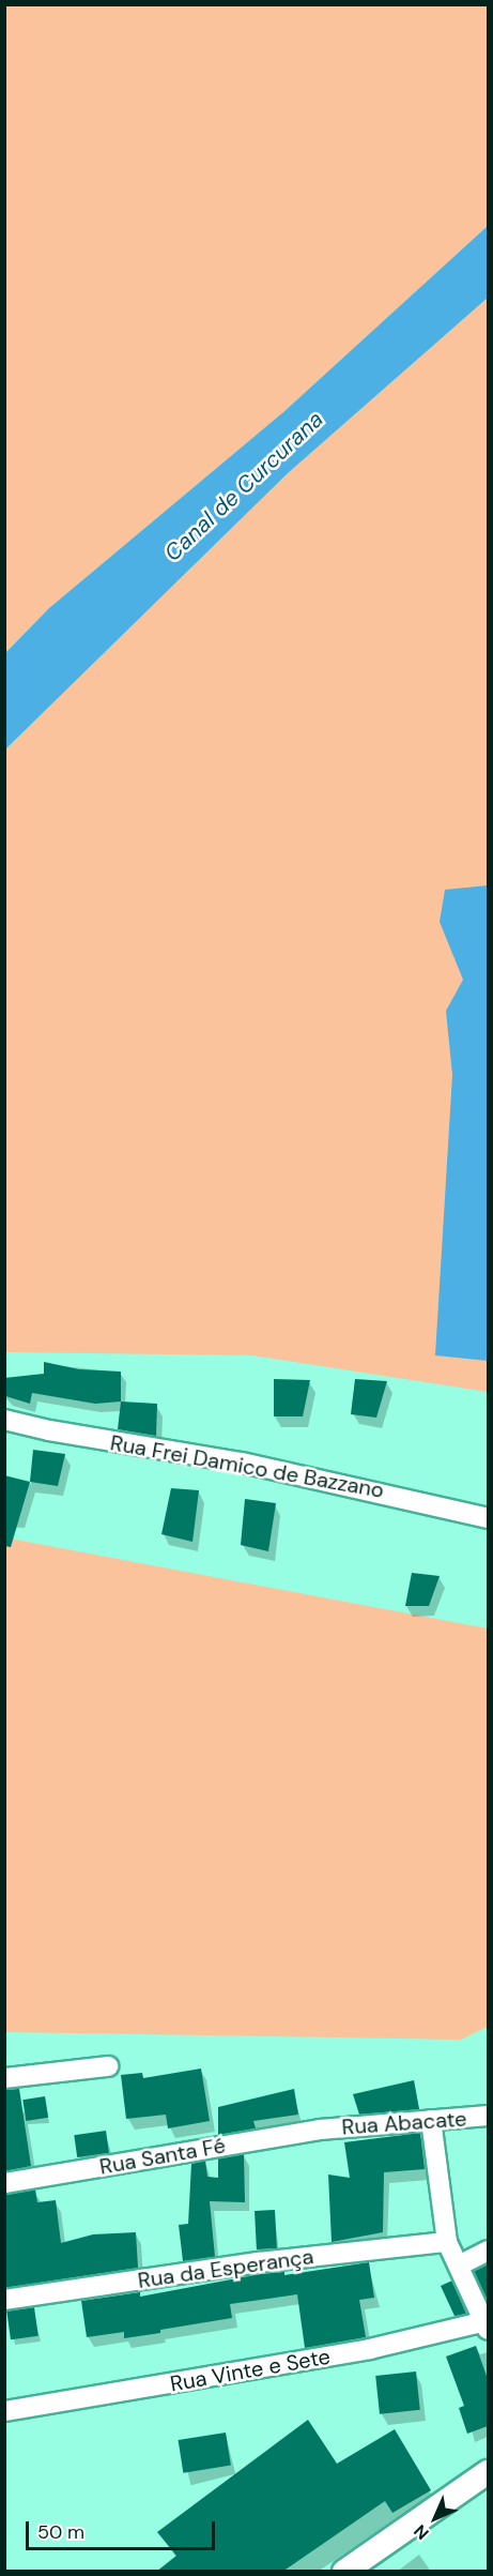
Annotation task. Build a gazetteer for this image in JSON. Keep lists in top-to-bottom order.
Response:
{
  "streets": {
    "street": [
      "Rua Frei Damico de Bazzano",
      "Rua Abacate",
      "Rua Santa Fé",
      "Rua da Esperança",
      "Rua Vinte e Sete"
    ]
  },
  "crossings": [
    ["Rua Abacate", "Rua Santa Fé"]
  ],
  "water": ["Canal de Curcurana"],
  "scale_bar": "50 m",
  "north": "bottom left"
}
